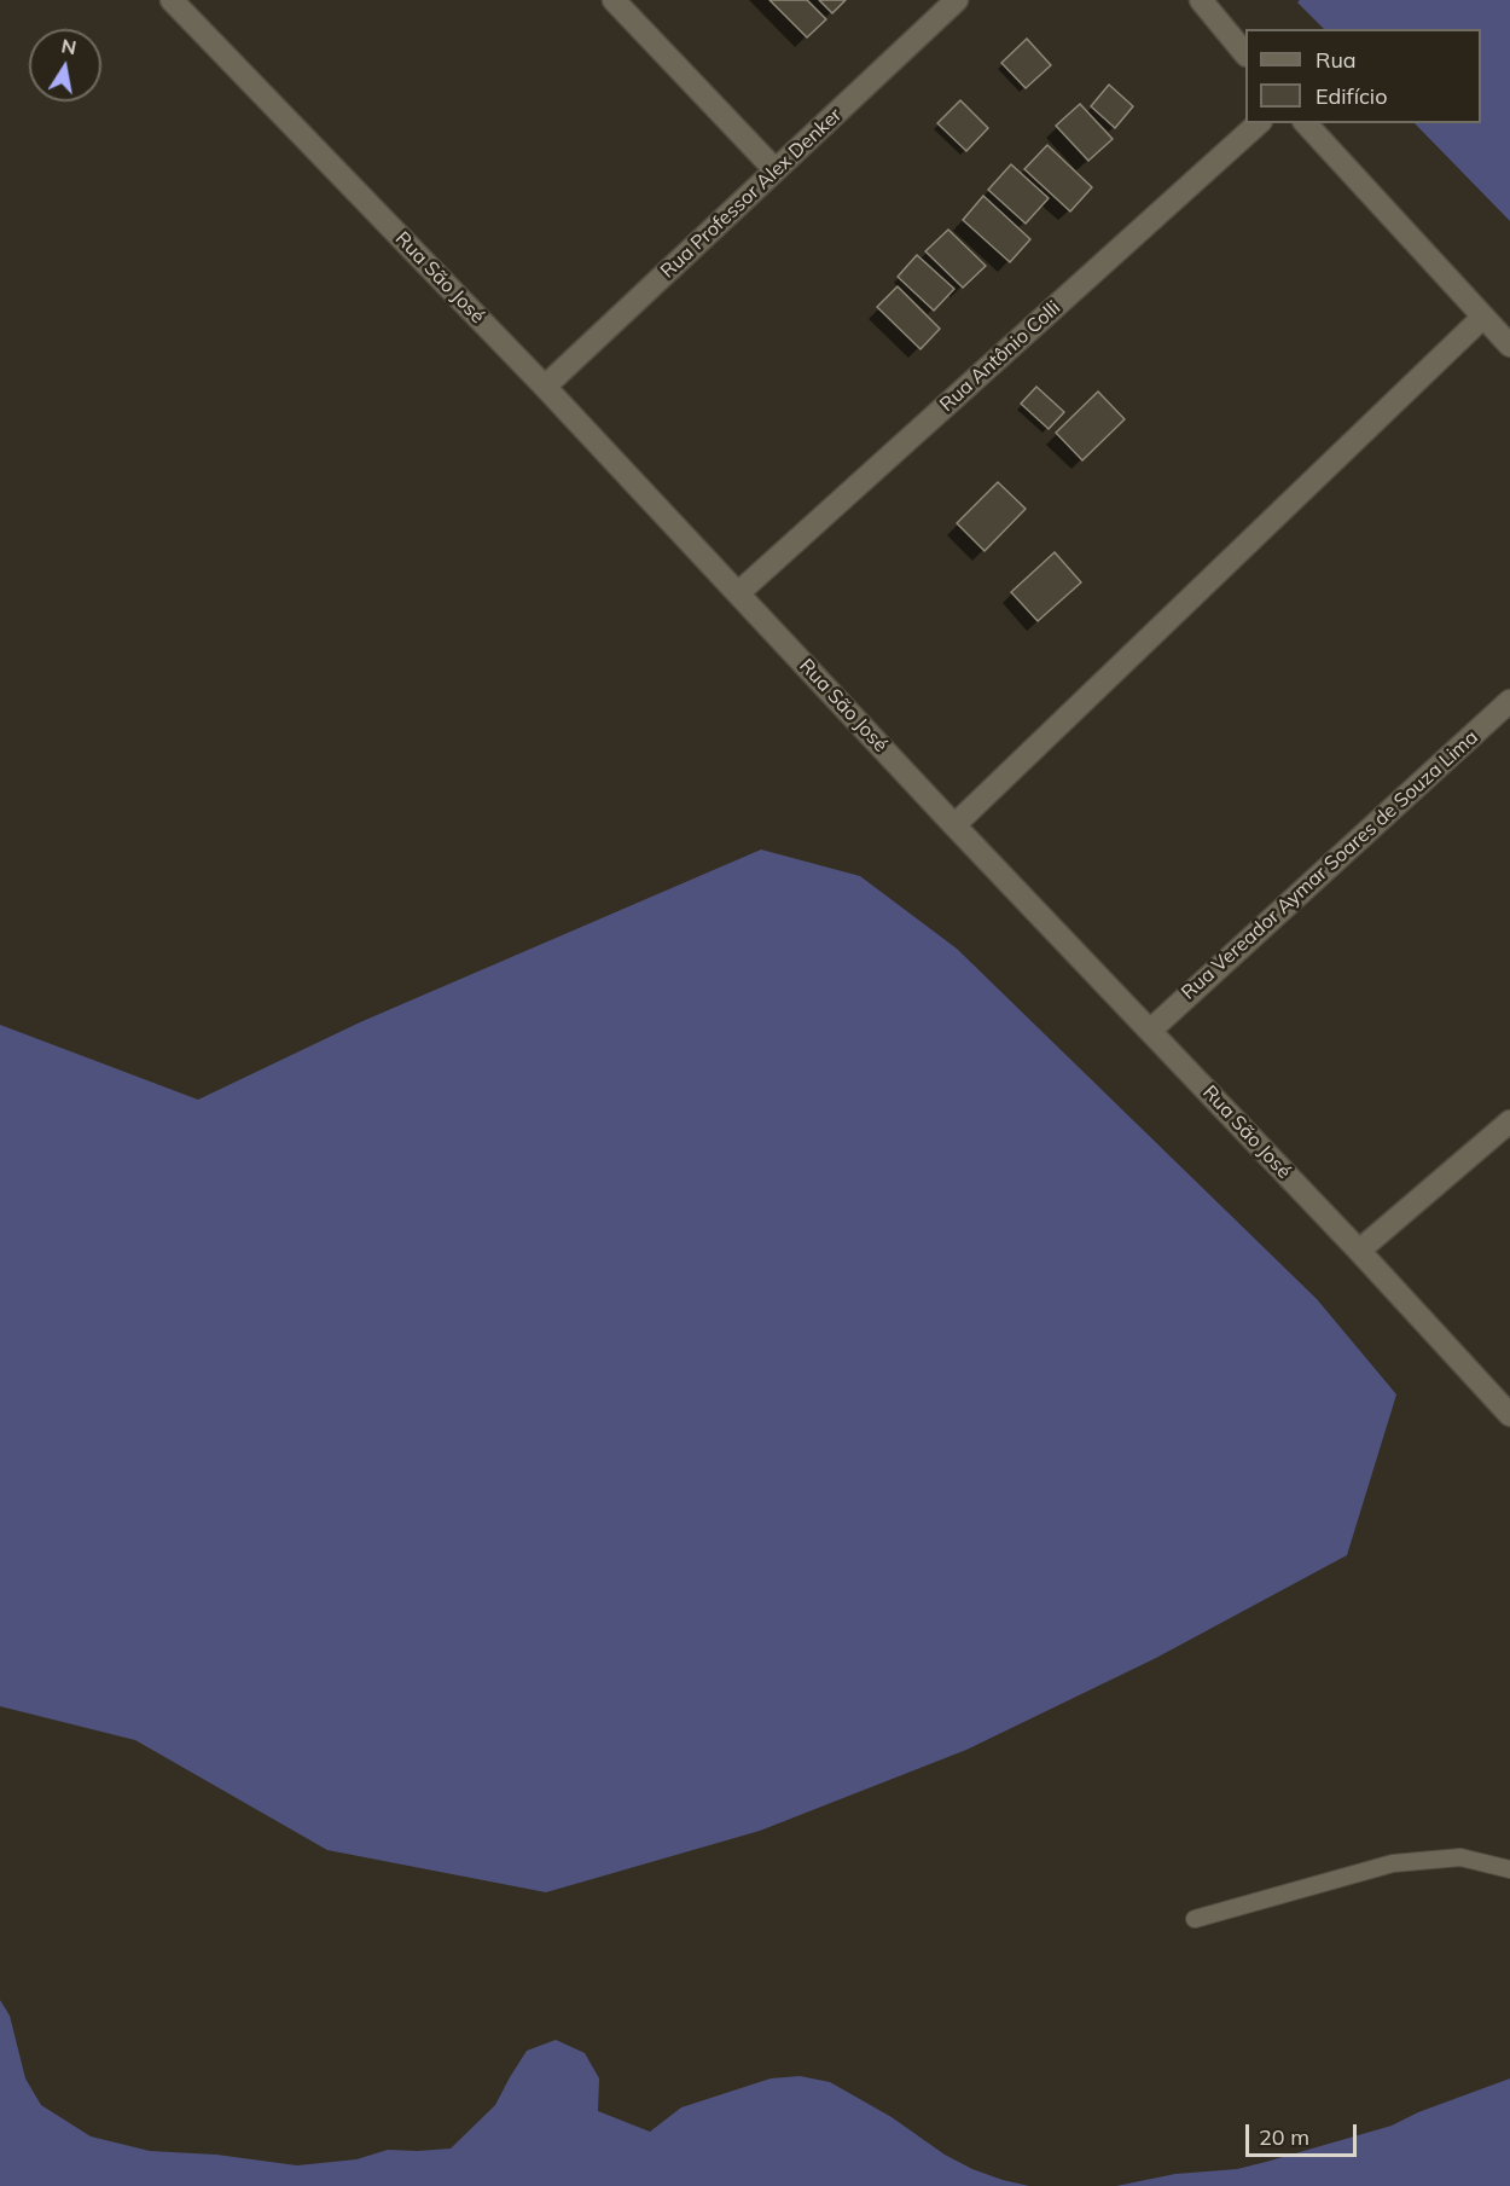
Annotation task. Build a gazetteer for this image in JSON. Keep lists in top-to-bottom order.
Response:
{
  "streets": {
    "street": [
      "Rua Professor Alex Denker",
      "Rua São José",
      "Rua Antônio Colli",
      "Rua Vereador Aymar Soares de Souza Lima"
    ]
  },
  "crossings": [
    ["Rua Professor Alex Denker", "Rua São José"],
    ["Rua São José", "Rua Antônio Colli"],
    ["Rua São José", "Rua Vereador Aymar Soares de Souza Lima"]
  ],
  "legend": ["Rua", "Edifício"],
  "scale_bar": "20 m",
  "north": "top"
}
